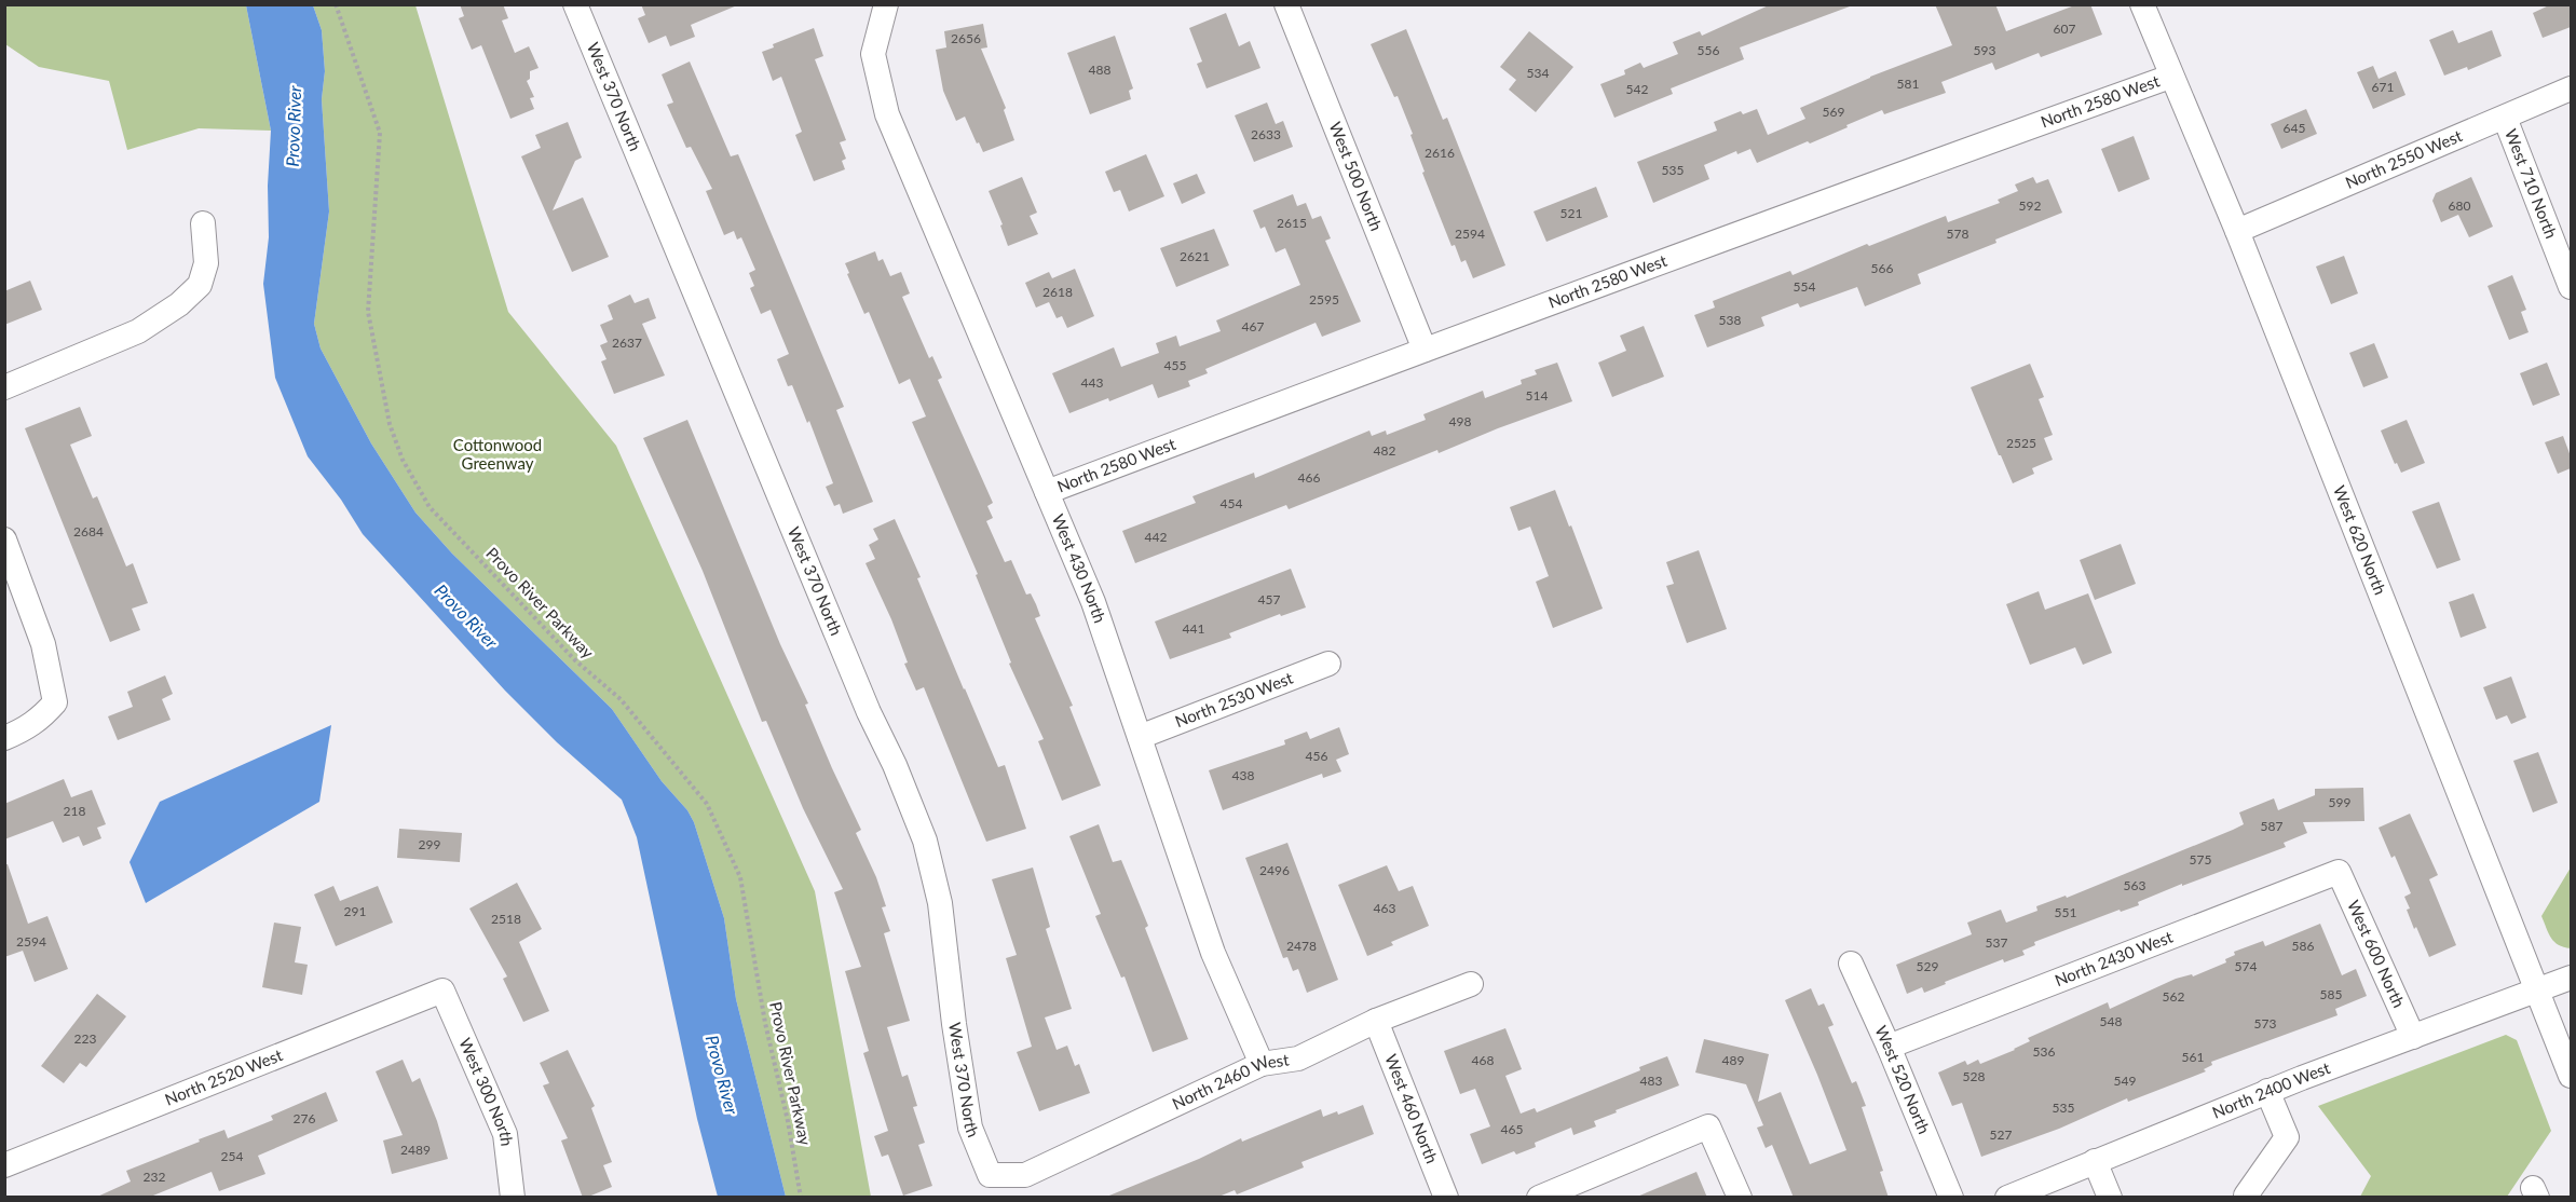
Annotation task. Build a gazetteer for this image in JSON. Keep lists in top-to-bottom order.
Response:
{
  "streets": {
    "street": [
      "West 370 North",
      "North 2580 West",
      "North 2550 West",
      "West 500 North",
      "West 710 North",
      "West 620 North",
      "West 430 North",
      "North 2530 West",
      "West 600 North",
      "North 2430 West",
      "North 2520 West",
      "West 520 North",
      "North 2460 West",
      "North 2400 West",
      "West 300 North",
      "West 460 North"
    ],
    "path": ["Provo River Parkway"]
  },
  "crossings": [
    ["West 370 North", "North 2460 West"],
    ["North 2580 West", "West 500 North"],
    ["North 2580 West", "West 620 North"],
    ["North 2580 West", "West 430 North"],
    ["North 2550 West", "West 710 North"],
    ["North 2550 West", "West 620 North"],
    ["West 620 North", "North 2400 West"],
    ["West 430 North", "North 2530 West"],
    ["West 430 North", "North 2460 West"],
    ["West 600 North", "North 2430 West"],
    ["West 600 North", "North 2400 West"],
    ["North 2430 West", "West 520 North"],
    ["North 2520 West", "West 300 North"],
    ["North 2460 West", "West 460 North"]
  ],
  "water": ["Provo River"],
  "parks": ["Cottonwood Greenway"],
  "house_numbers": [
    "607",
    "2656",
    "556",
    "593",
    "488",
    "534",
    "581",
    "671",
    "542",
    "569",
    "645",
    "2633",
    "2616",
    "535",
    "592",
    "680",
    "521",
    "2615",
    "2594",
    "578",
    "2621",
    "566",
    "554",
    "2618",
    "2595",
    "538",
    "467",
    "2637",
    "455",
    "443",
    "514",
    "498",
    "2525",
    "482",
    "466",
    "454",
    "2684",
    "442",
    "457",
    "441",
    "456",
    "438",
    "599",
    "218",
    "587",
    "299",
    "575",
    "2496",
    "563",
    "463",
    "291",
    "551",
    "2518",
    "2594",
    "537",
    "2478",
    "586",
    "529",
    "574",
    "585",
    "562",
    "548",
    "573",
    "223",
    "536",
    "561",
    "468",
    "489",
    "528",
    "483",
    "549",
    "535",
    "276",
    "465",
    "527",
    "2489",
    "254",
    "232"
  ]
}
